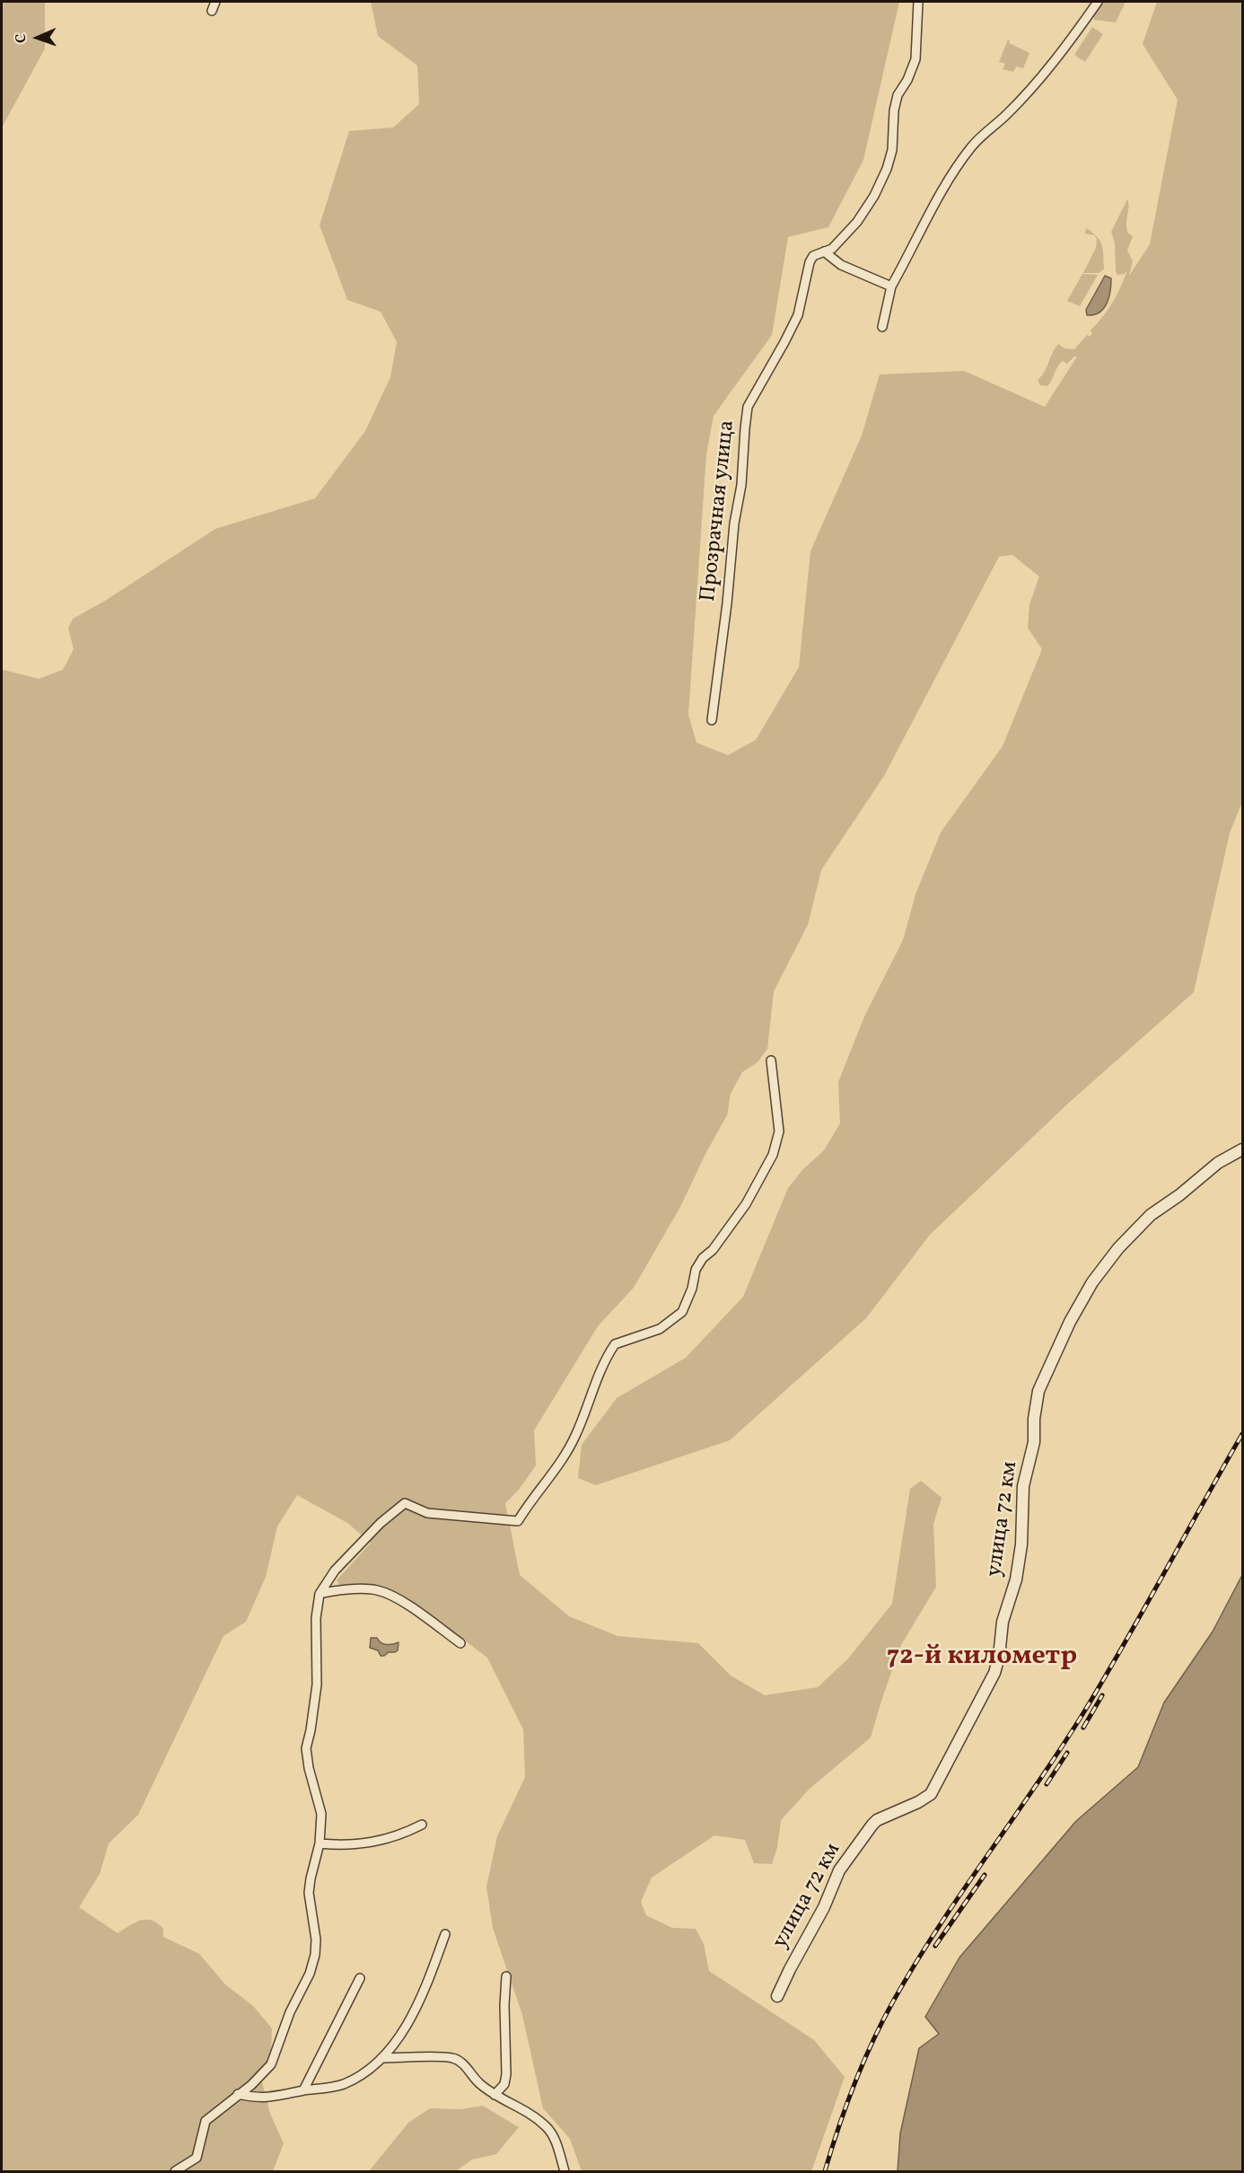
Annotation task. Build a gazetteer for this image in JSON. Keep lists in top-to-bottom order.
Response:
{
  "streets": {
    "street": ["Прозрачная улица", "улица 72 км"]
  },
  "districts": ["72-й километр"],
  "north": "left"
}
